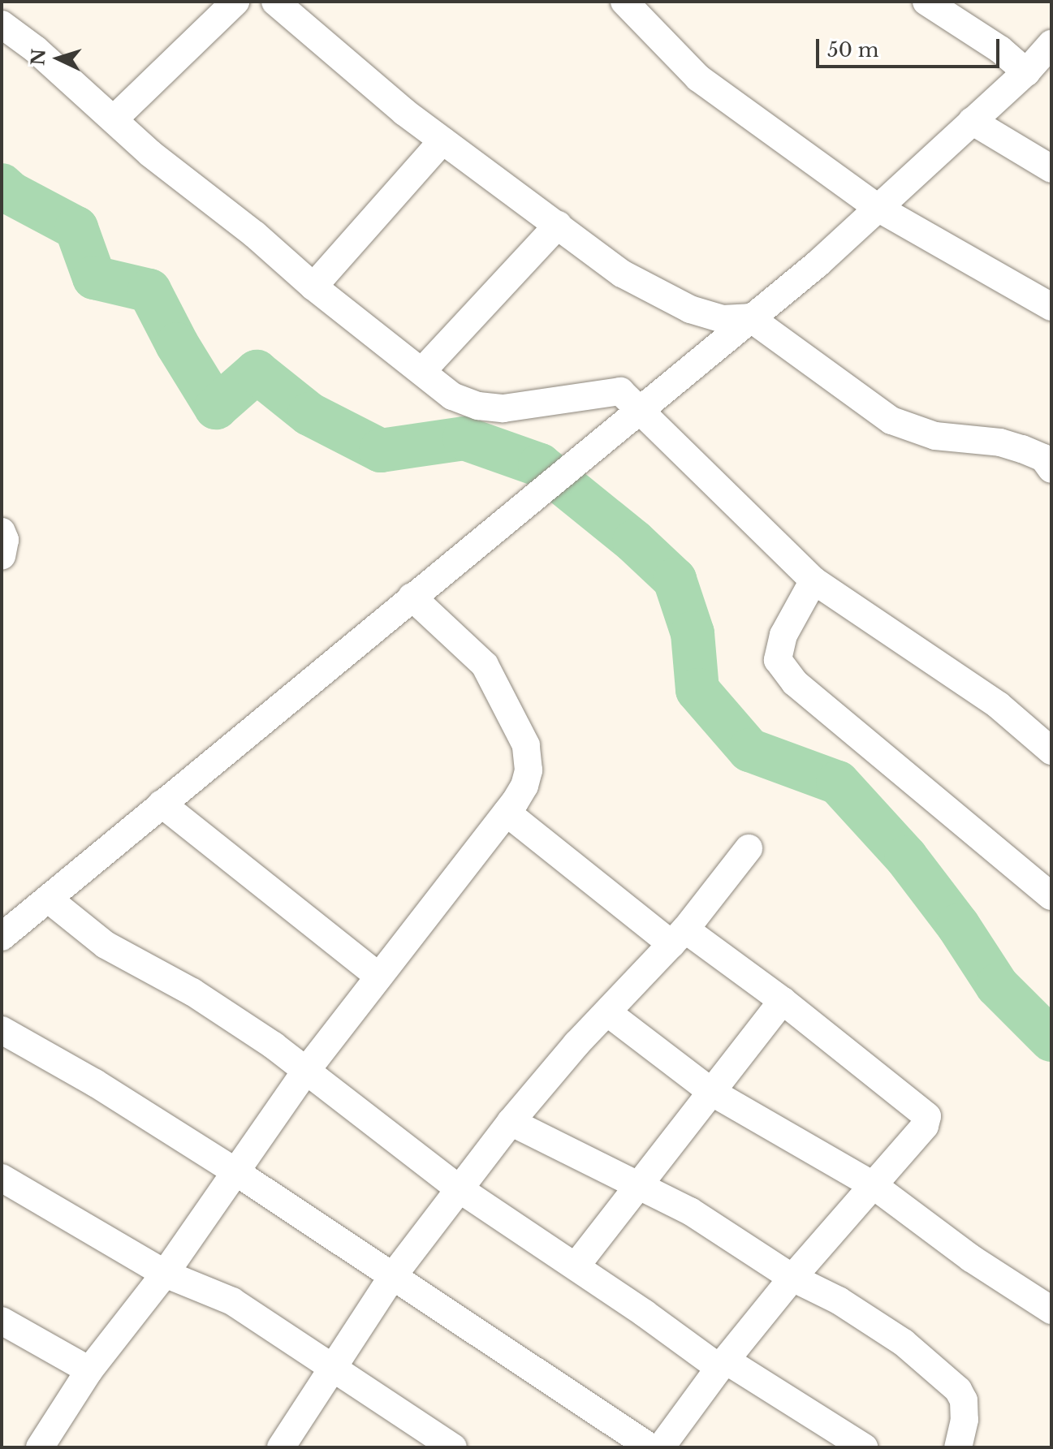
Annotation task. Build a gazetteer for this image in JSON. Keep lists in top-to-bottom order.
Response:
{
  "scale_bar": "50 m",
  "north": "left"
}
